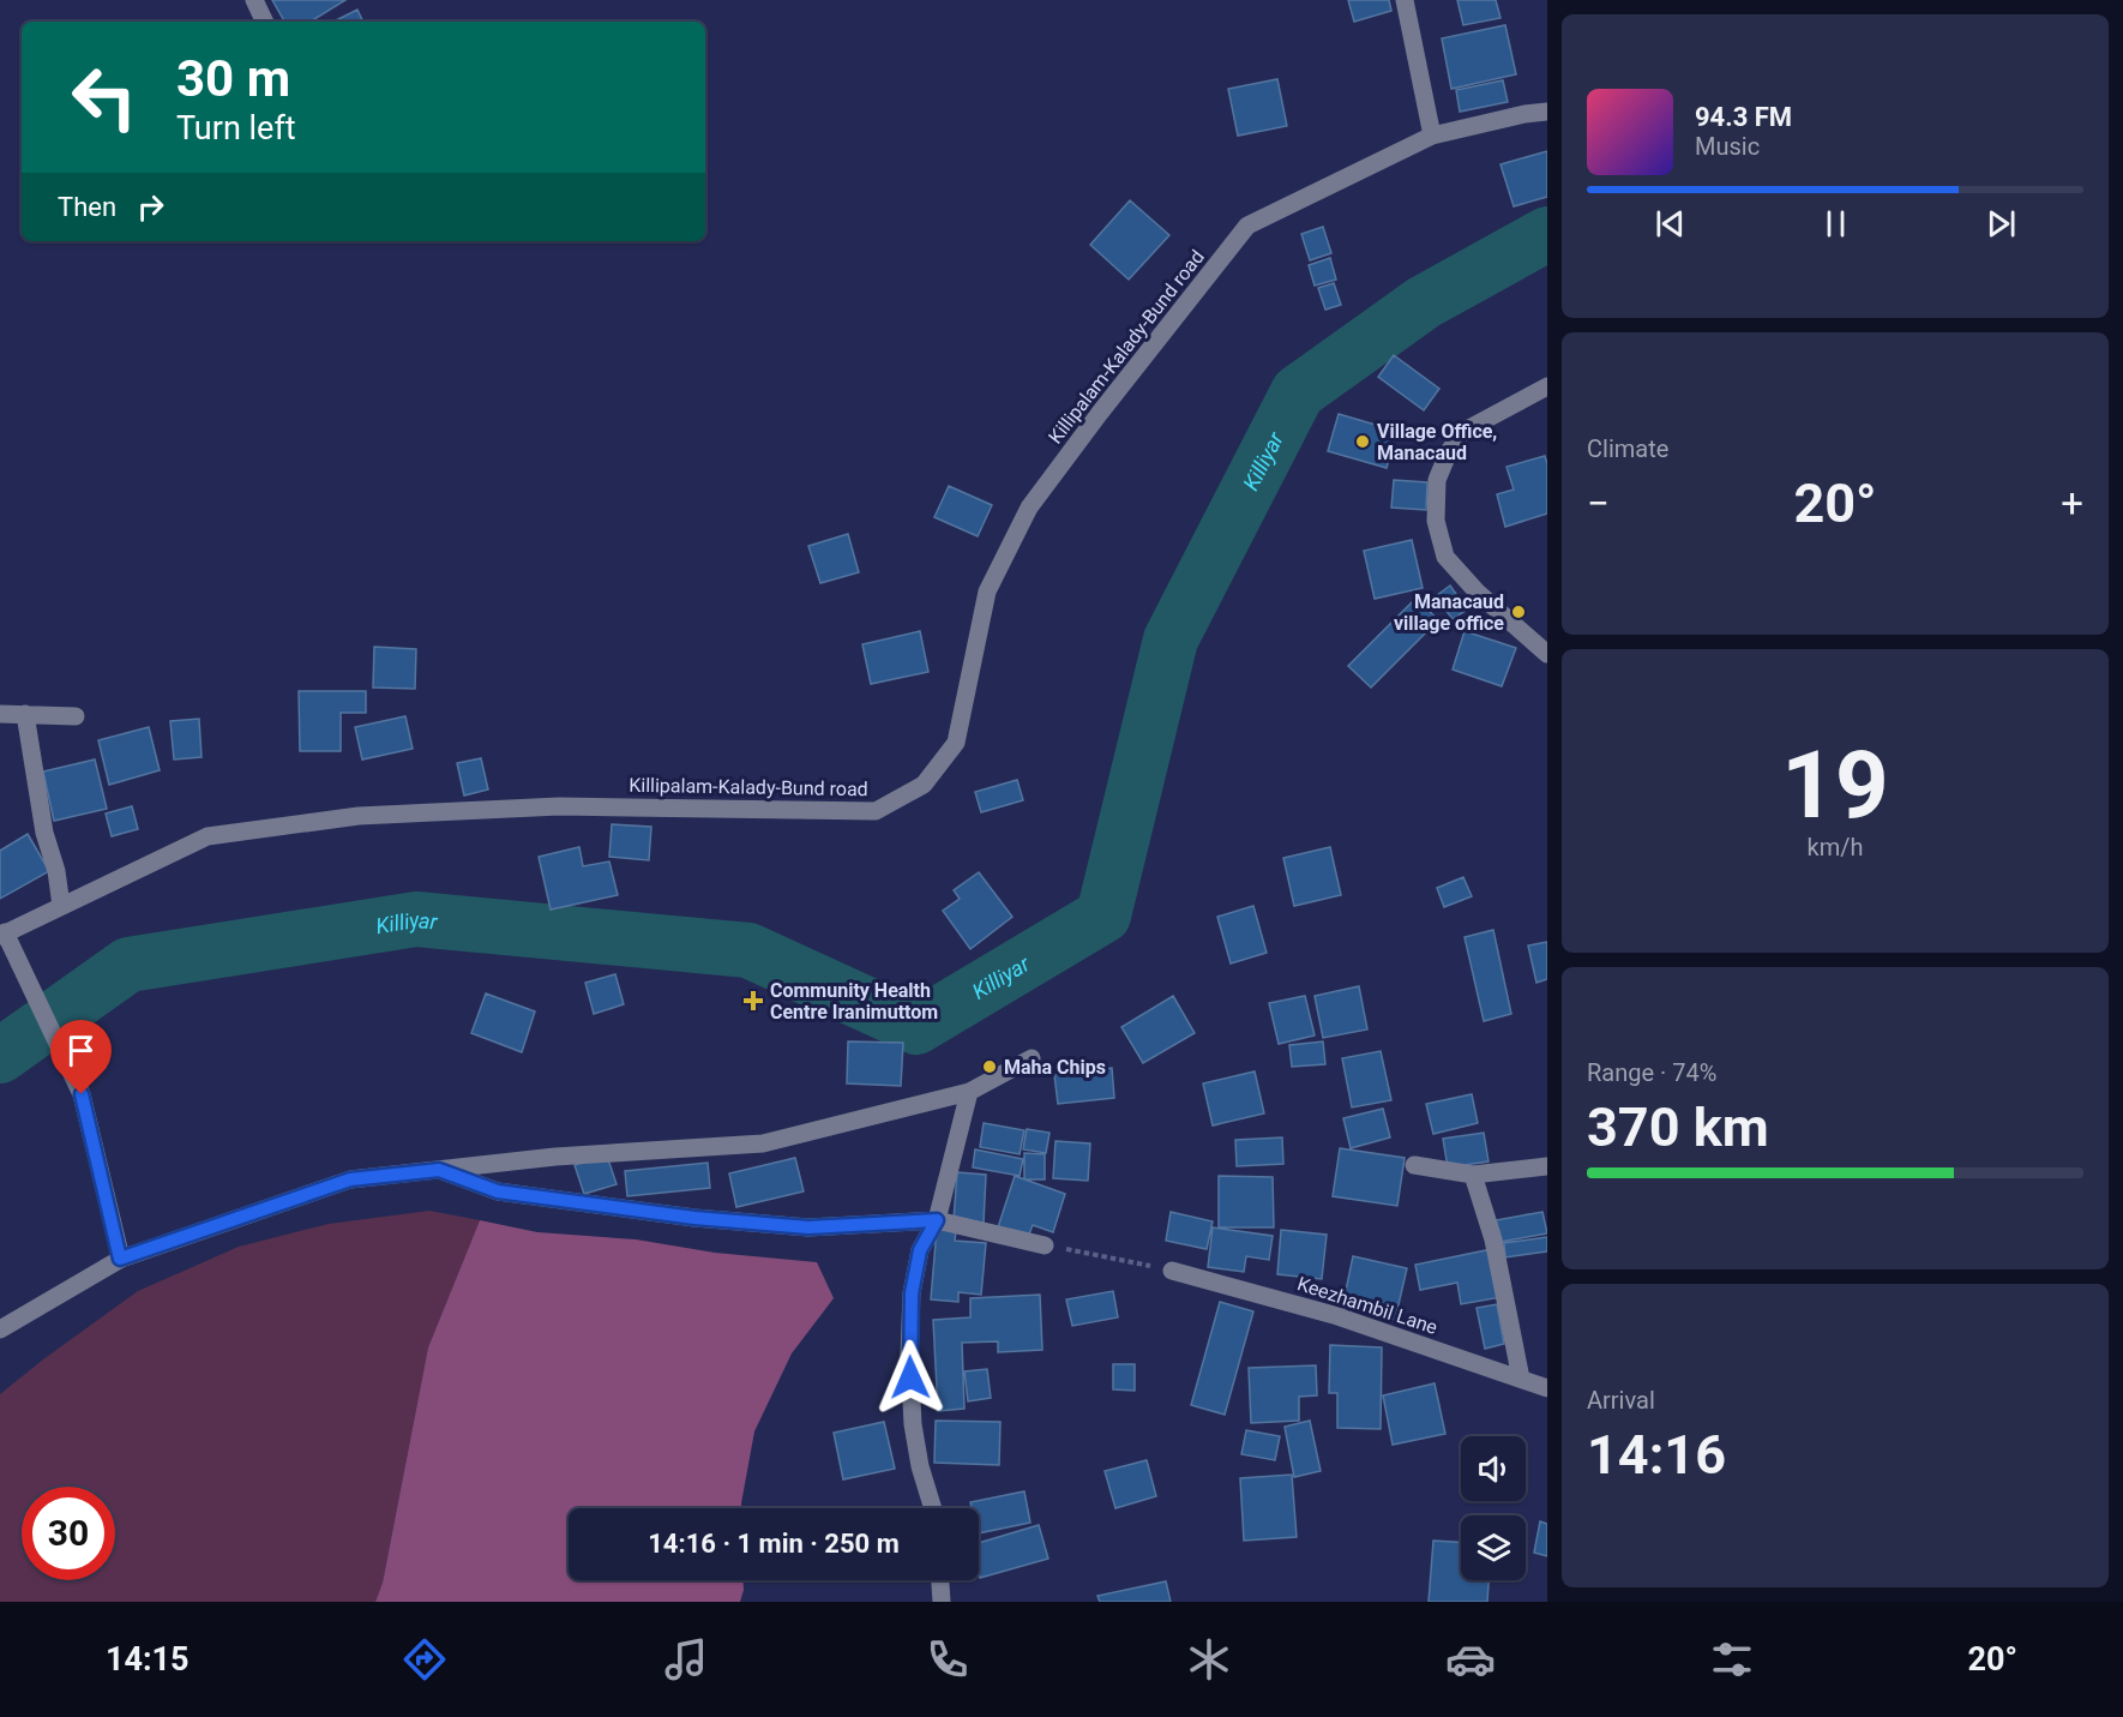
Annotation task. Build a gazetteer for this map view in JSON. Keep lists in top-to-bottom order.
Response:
{
  "streets": {
    "street": ["Killipalam-Kalady-Bund road", "Keezhambil Lane"]
  },
  "water": ["Killiyar"],
  "places": {
    "other": ["Village Office, Manacaud", "Manacaud village office", "Maha Chips"],
    "health": ["Community Health Centre Iranimuttom"]
  },
  "page": {
    "turn": ["30 m", "Turn left"],
    "song": ["94.3 FM", "Music"],
    "then": "Then",
    "tile": [
      "Climate",
      ["19", "km/h"],
      ["Range · 74%", "370 km"],
      ["Arrival", "14:16"]
    ],
    "heat": ["−", "20°", "+"],
    "limit": "30",
    "trip": "14:16 · 1 min · 250 m",
    "tabs": ["14:15", "20°"]
  }
}
